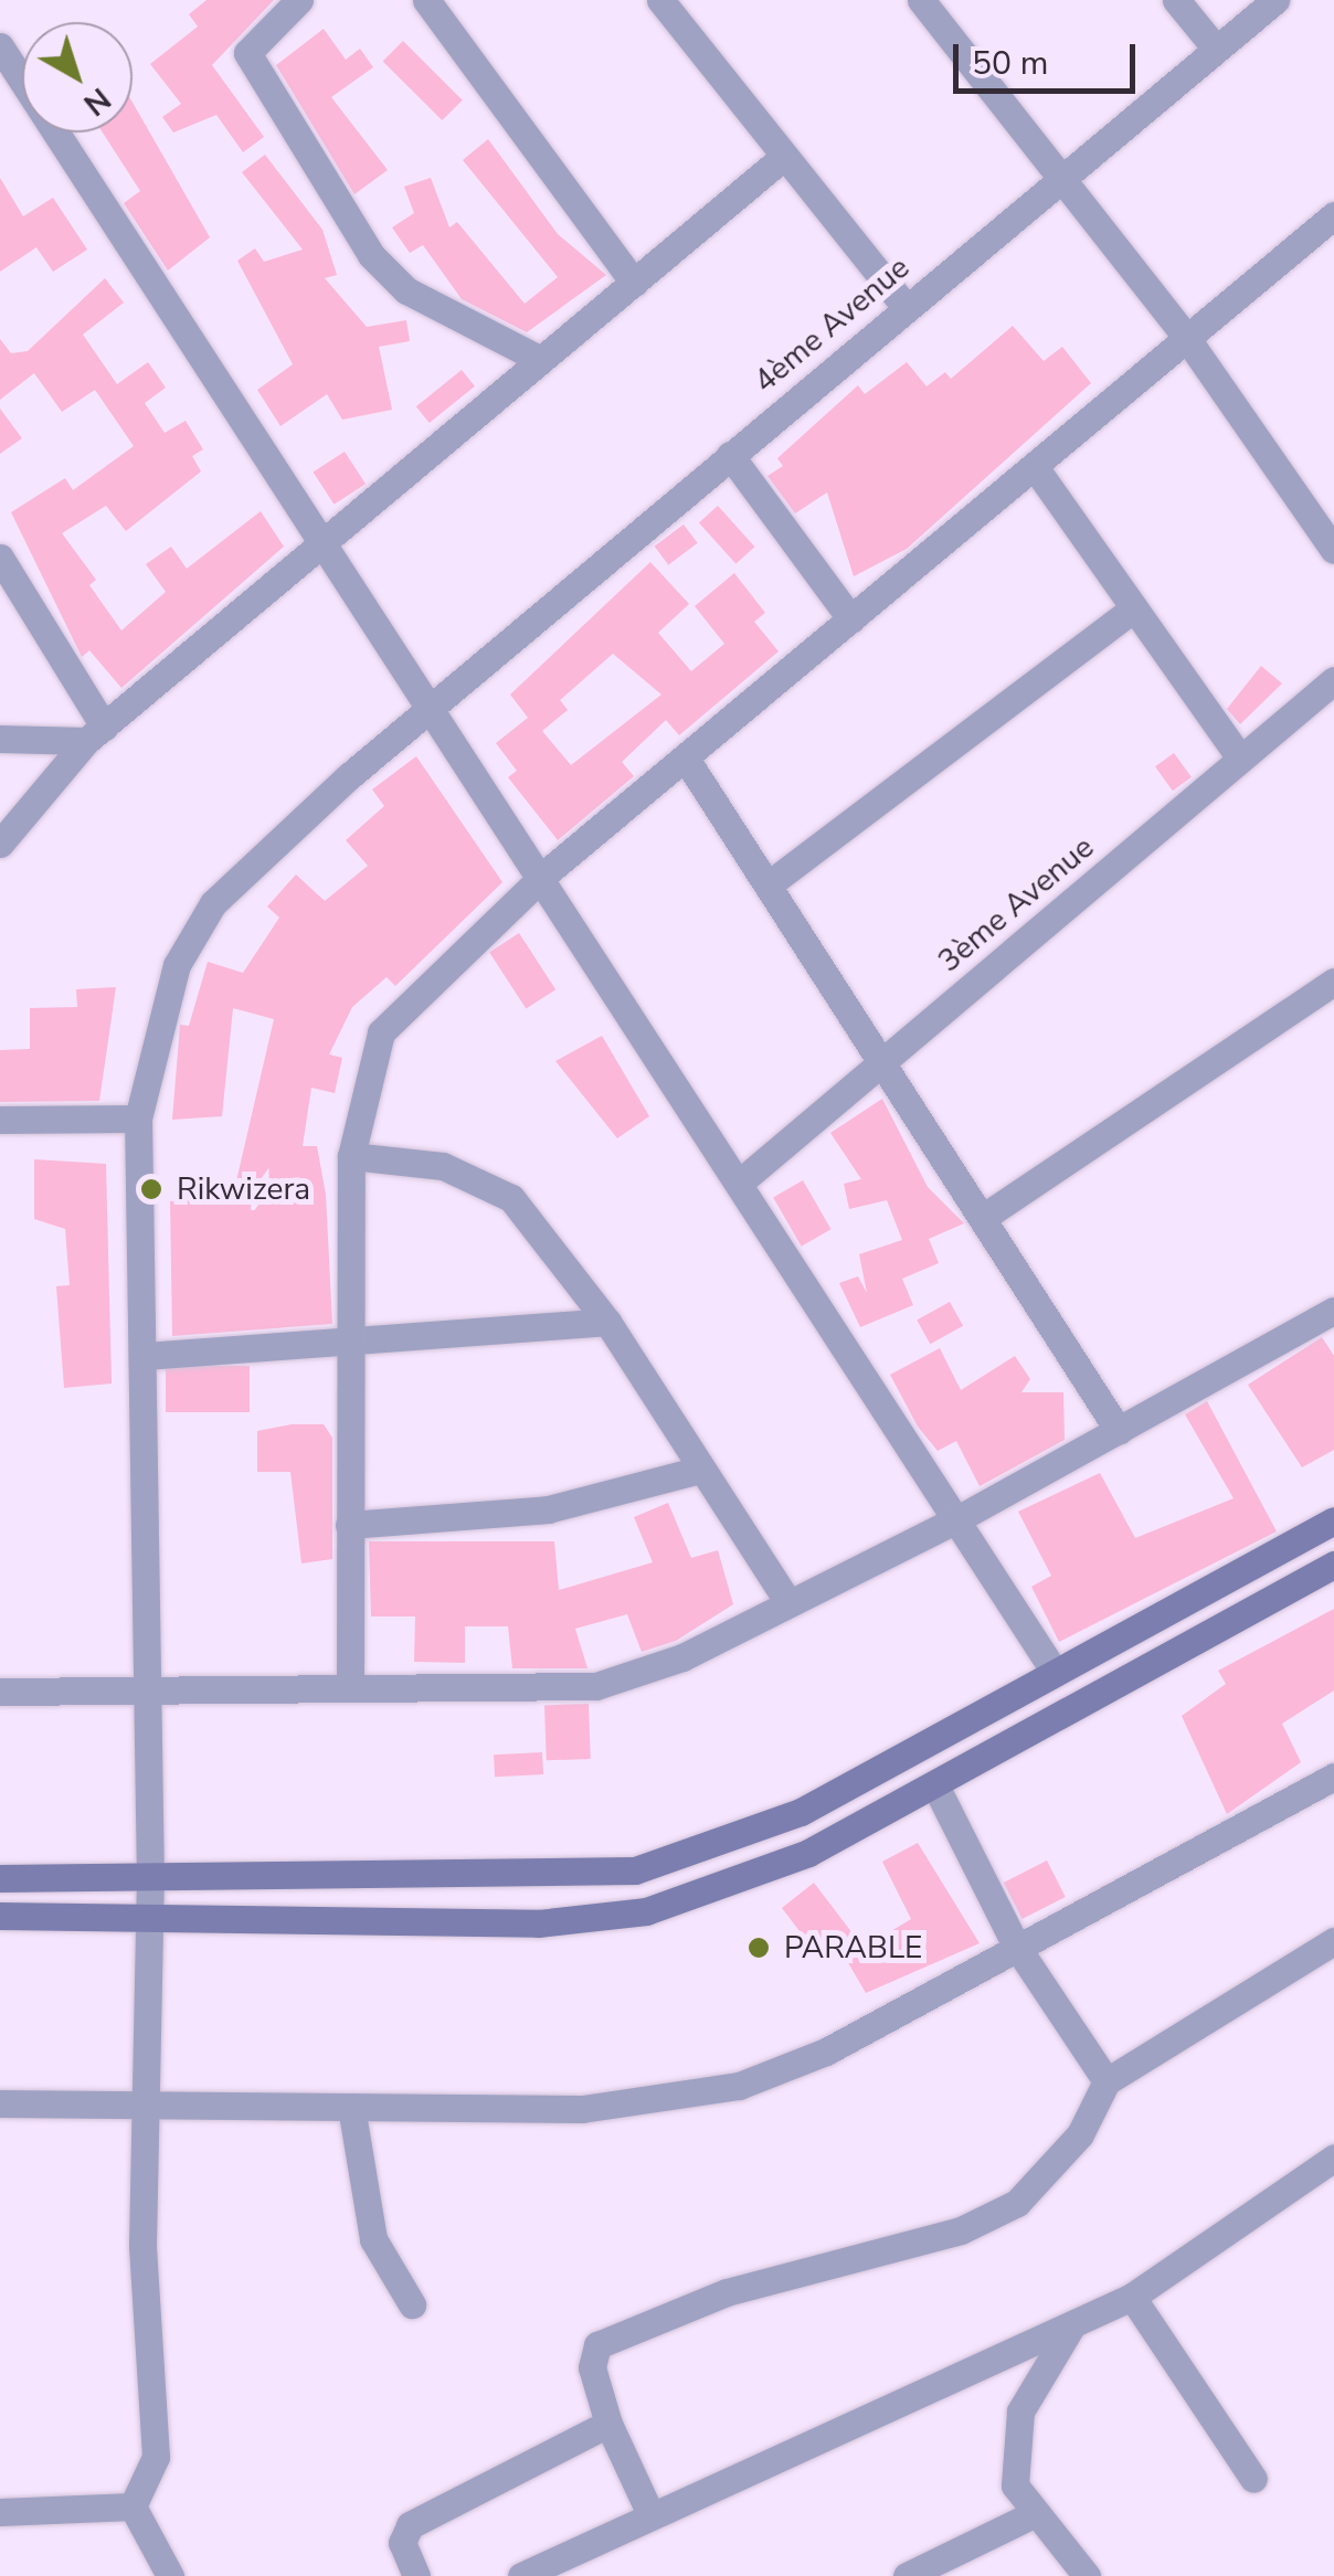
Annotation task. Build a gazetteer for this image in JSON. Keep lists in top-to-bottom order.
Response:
{
  "streets": {
    "street": ["4ème Avenue", "3ème Avenue"]
  },
  "places": ["Rikwizera", "PARABLE"],
  "scale_bar": "50 m",
  "north": "bottom right"
}
